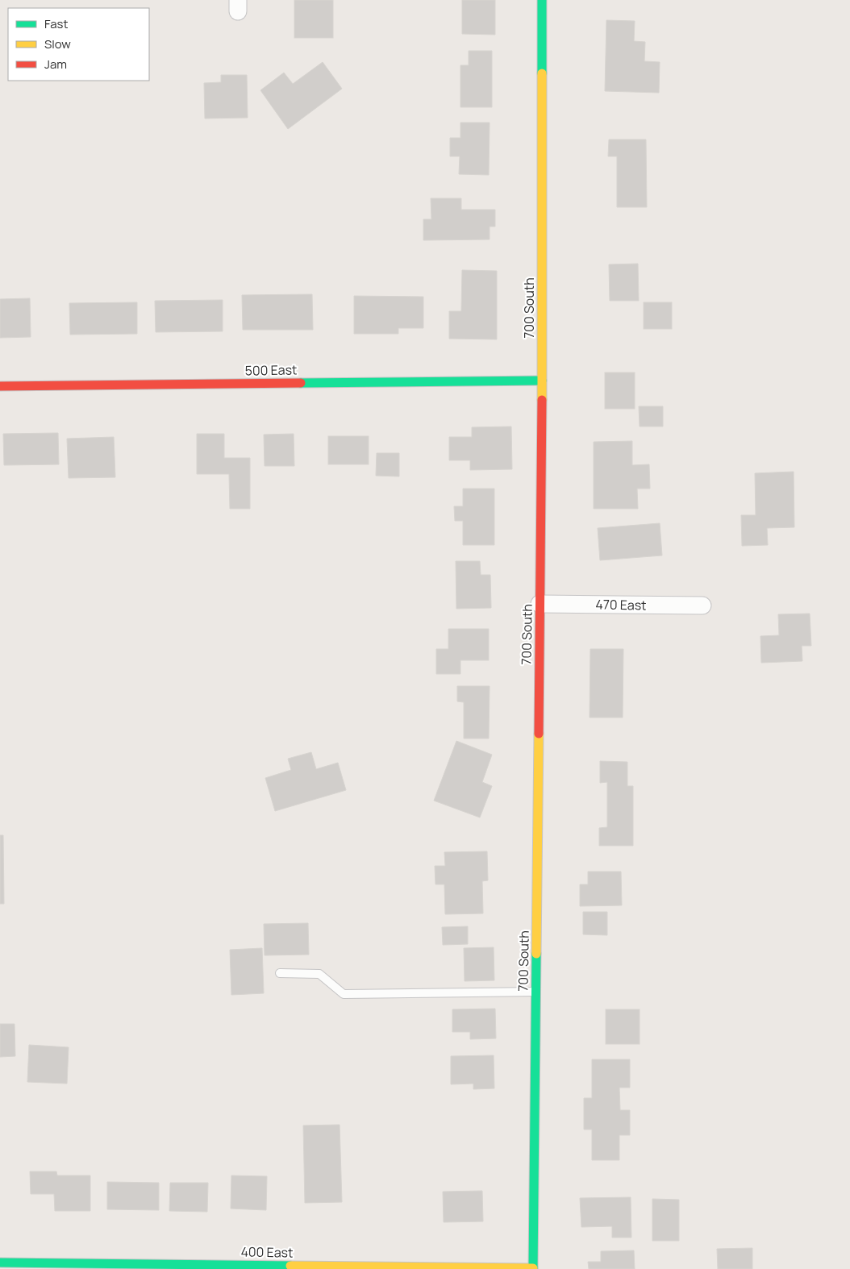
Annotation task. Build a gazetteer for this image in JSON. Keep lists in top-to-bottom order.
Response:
{
  "streets": {
    "street": [
      "700 South",
      "500 East",
      "470 East",
      "400 East"
    ]
  },
  "crossings": [
    ["700 South", "500 East"],
    ["700 South", "470 East"],
    ["700 South", "400 East"]
  ],
  "legend": ["Fast", "Slow", "Jam"]
}
